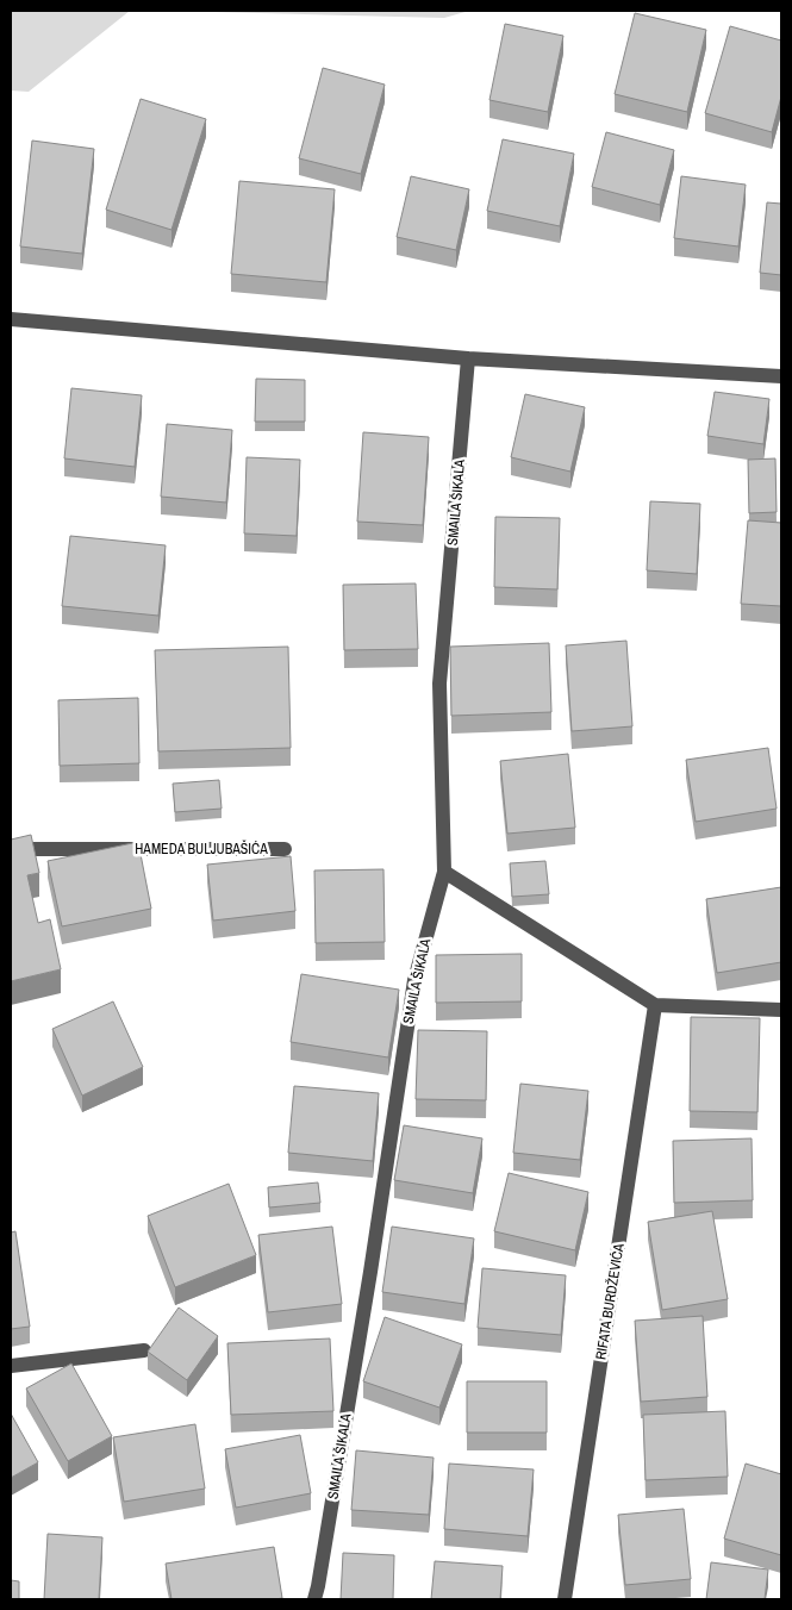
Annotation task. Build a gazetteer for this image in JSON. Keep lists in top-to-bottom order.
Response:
{
  "streets": {
    "street": ["SMAILA ŠIKALA", "HAMEDA BULJUBAŠIĆA", "RIFATA BURDŽEVIĆA"]
  }
}
